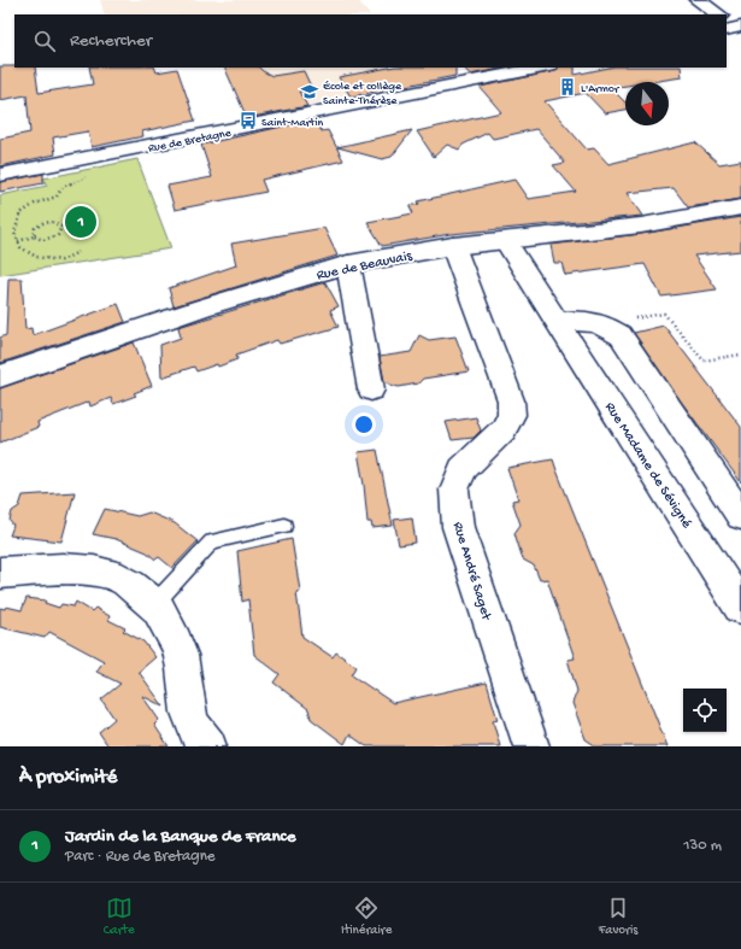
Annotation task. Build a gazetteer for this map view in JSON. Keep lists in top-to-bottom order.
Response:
{
  "streets": {
    "street": [
      "Rue de Bretagne",
      "Rue de Beauvais",
      "Rue Madame de Sévigné",
      "Rue André Saget"
    ]
  },
  "crossings": [
    ["Rue de Beauvais", "Rue Madame de Sévigné"],
    ["Rue de Beauvais", "Rue André Saget"]
  ],
  "places": {
    "building": ["L'Armor"],
    "school or university": ["École et collège Sainte-Thérèse"],
    "bus stop": ["Saint-Martin"]
  },
  "north": "bottom",
  "page": {
    "search": "Rechercher",
    "pins": "1",
    "heading": "À proximité",
    "list": [
      {
        "mark": "1",
        "name": "Jardin de la Banque de France",
        "note": "Parc · Rue de Bretagne",
        "value": "130 m"
      }
    ],
    "nav": ["Carte", "Itinéraire", "Favoris"]
  }
}
